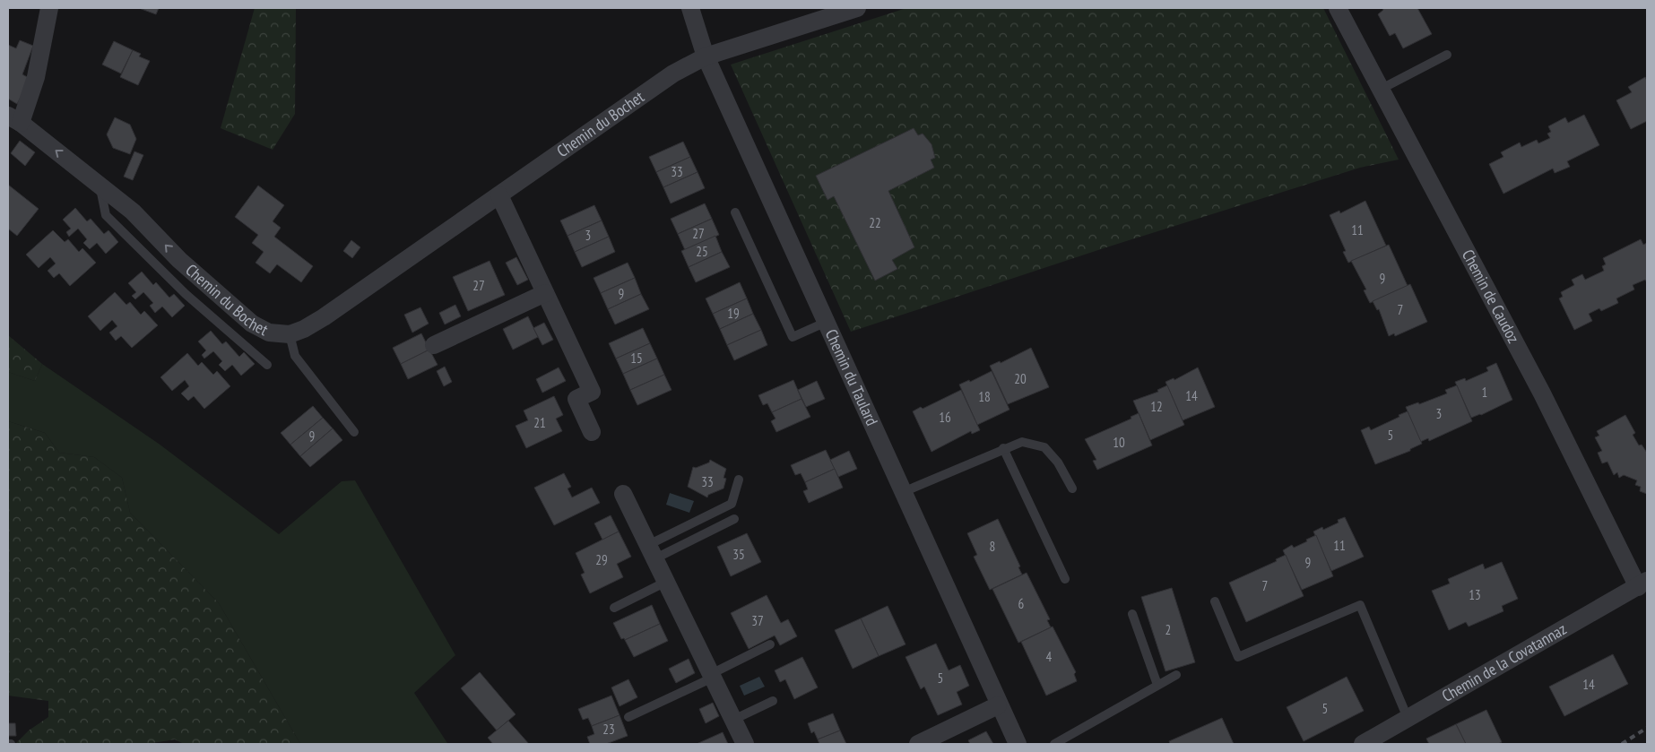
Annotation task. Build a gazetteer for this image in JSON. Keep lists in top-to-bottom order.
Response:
{
  "streets": {
    "street": [
      "Chemin du Bochet",
      "Chemin de Caudoz",
      "Chemin du Taulard",
      "Chemin de la Covatannaz"
    ]
  },
  "crossings": [
    ["Chemin du Bochet", "Chemin du Taulard"],
    ["Chemin de Caudoz", "Chemin de la Covatannaz"]
  ],
  "house_numbers": [
    "33",
    "22",
    "11",
    "27",
    "3",
    "25",
    "9",
    "27",
    "9",
    "7",
    "19",
    "15",
    "20",
    "1",
    "14",
    "18",
    "12",
    "3",
    "16",
    "21",
    "5",
    "9",
    "10",
    "33",
    "11",
    "8",
    "35",
    "29",
    "9",
    "7",
    "13",
    "6",
    "37",
    "2",
    "4",
    "5",
    "14",
    "5",
    "23"
  ]
}
